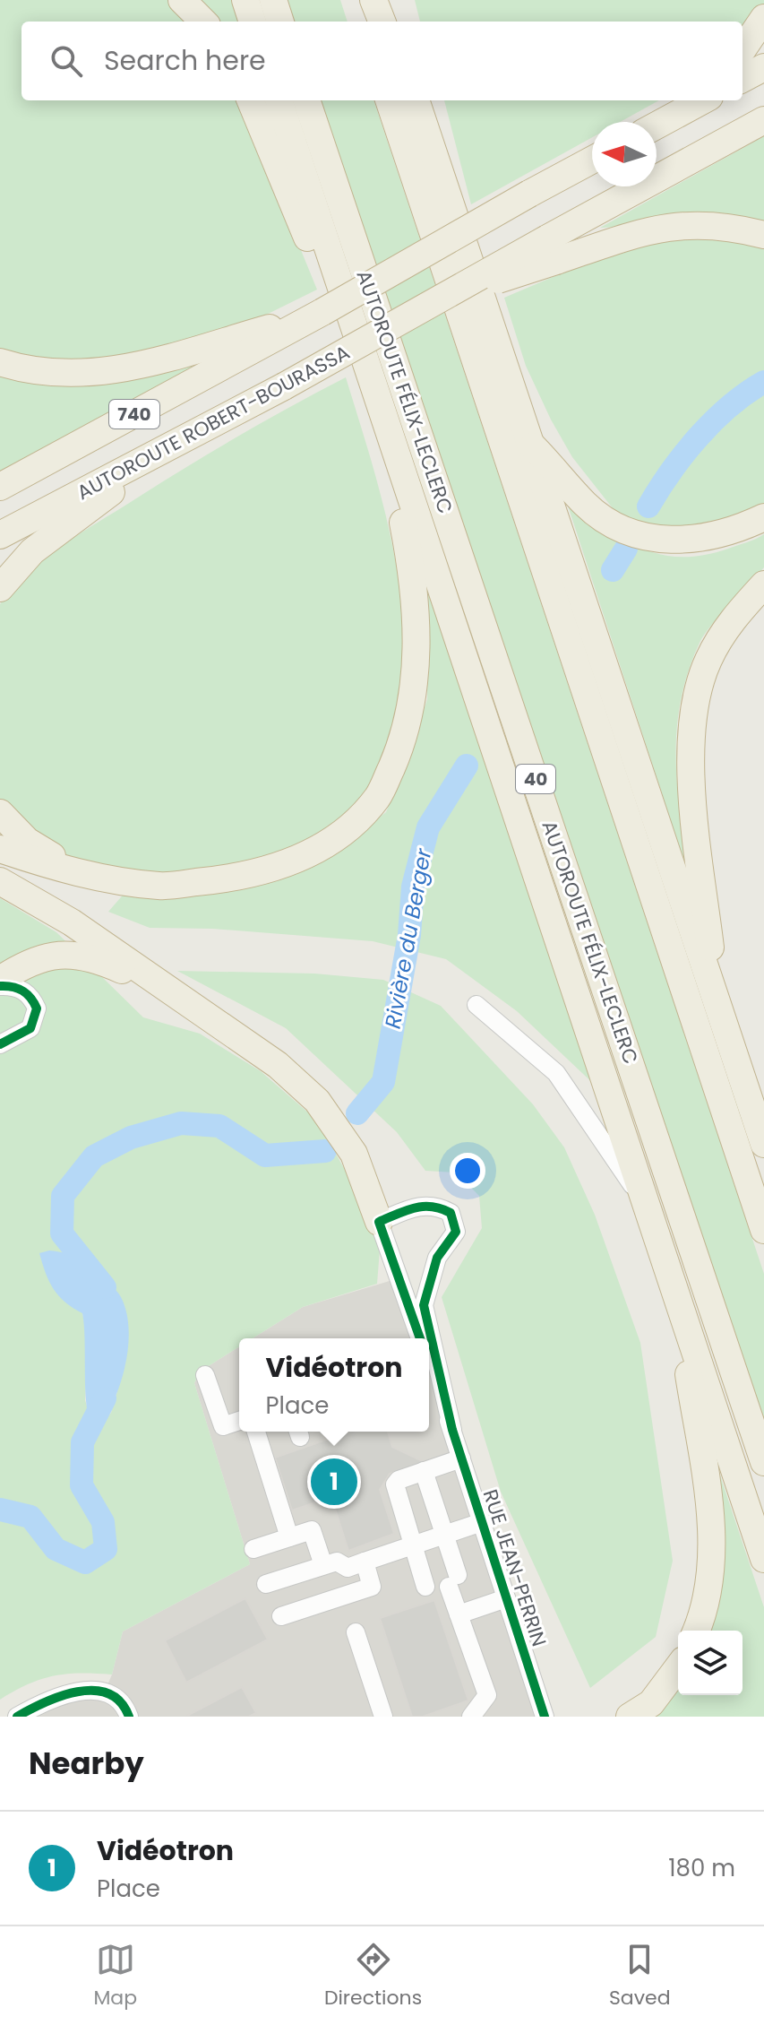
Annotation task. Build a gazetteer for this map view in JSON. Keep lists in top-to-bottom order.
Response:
{
  "streets": {
    "highway": [
      "AUTOROUTE FÉLIX-LECLERC",
      "740",
      "AUTOROUTE ROBERT-BOURASSA",
      "40"
    ],
    "street": ["RUE JEAN-PERRIN"]
  },
  "water": ["Rivière du Berger"],
  "north": "left",
  "page": {
    "search": "Search here",
    "popup": ["Vidéotron", "Place"],
    "pins": "1",
    "heading": "Nearby",
    "list": [
      {
        "mark": "1",
        "name": "Vidéotron",
        "note": "Place",
        "value": "180 m"
      }
    ],
    "nav": ["Map", "Directions", "Saved"]
  }
}
